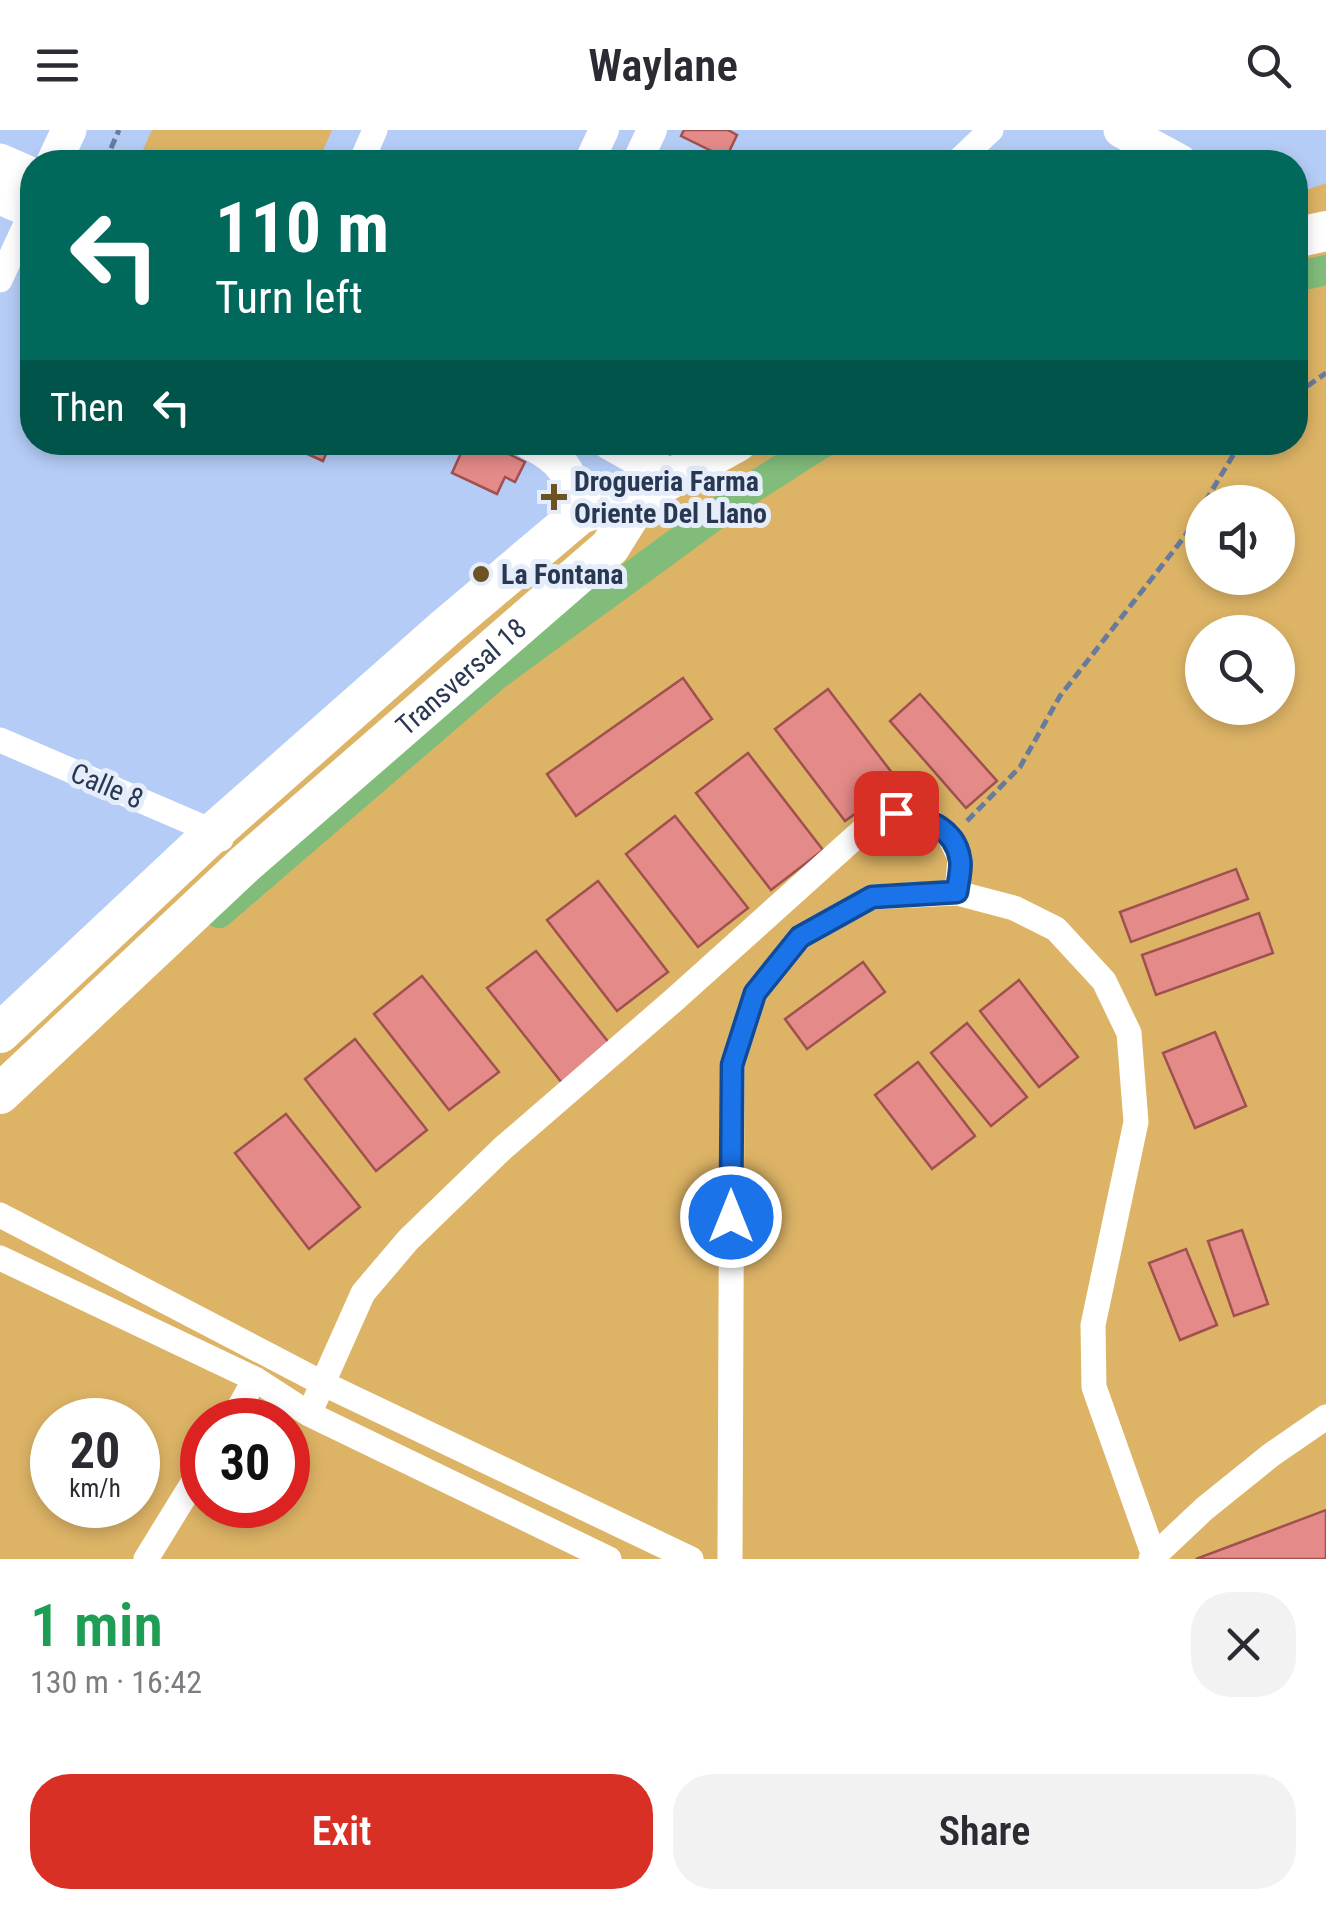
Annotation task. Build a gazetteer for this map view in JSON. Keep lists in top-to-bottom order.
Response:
{
  "streets": {
    "main road": ["Transversal 18"],
    "street": ["Calle 8"]
  },
  "crossings": [
    ["Transversal 18", "Calle 8"]
  ],
  "places": {
    "health": ["Drogueria Farma Oriente Del Llano"],
    "other": ["La Fontana"]
  },
  "page": {
    "header": "Waylane",
    "turn": ["110 m", "Turn left"],
    "then": "Then",
    "speed": "20 km/h",
    "limit": "30",
    "heading": ["1 min", "130 m · 16:42"],
    "buttons": ["Exit", "Share"]
  }
}
